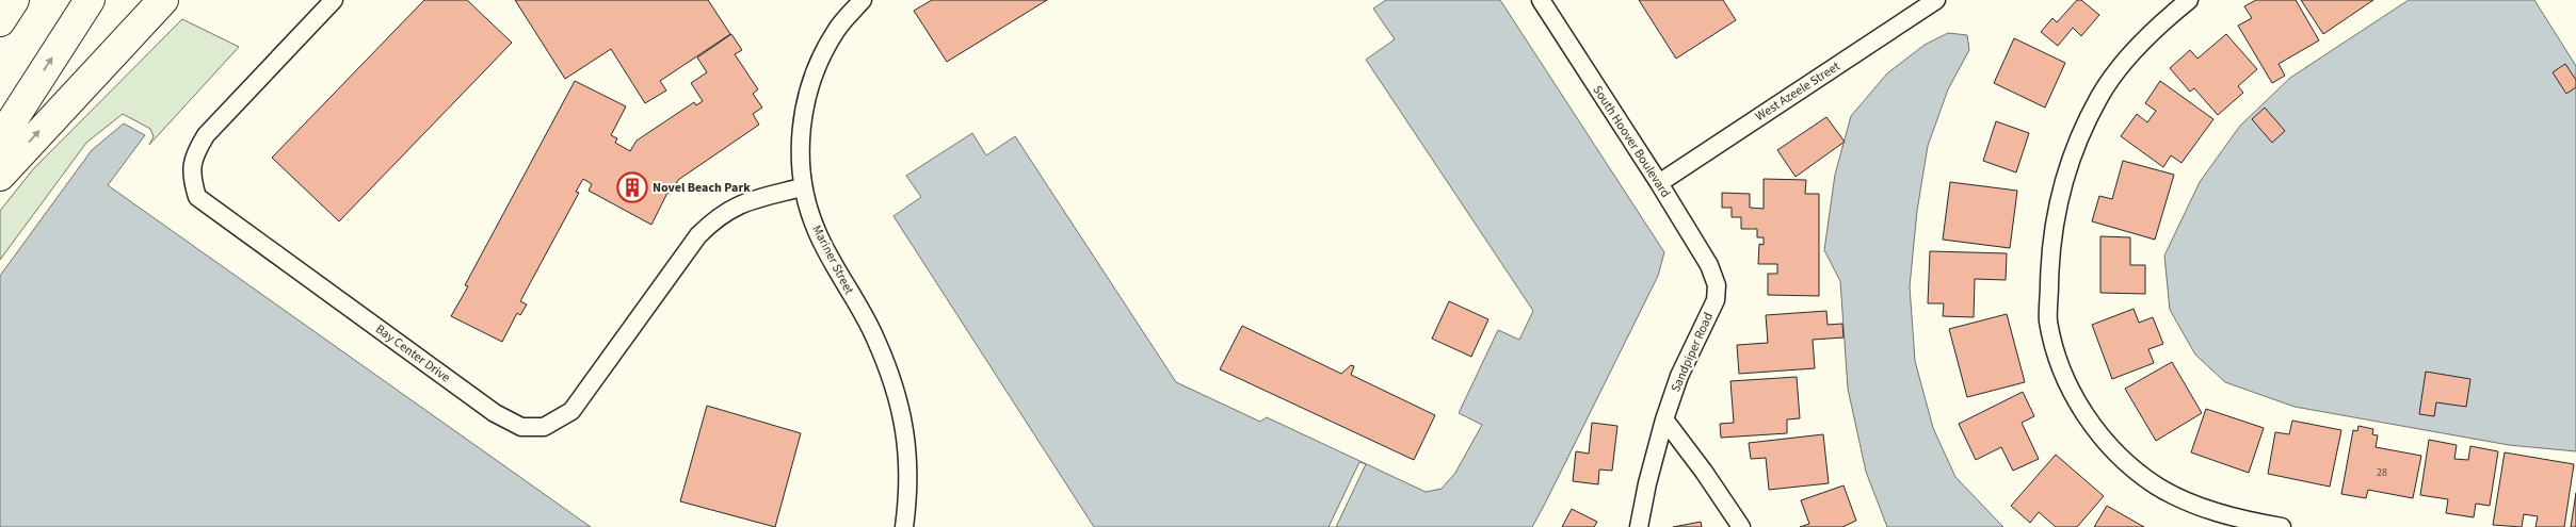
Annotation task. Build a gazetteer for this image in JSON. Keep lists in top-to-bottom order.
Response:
{
  "streets": {
    "street": [
      "West Azeele Street",
      "South Hoover Boulevard",
      "Mariner Street",
      "Sandpiper Road",
      "Bay Center Drive"
    ]
  },
  "crossings": [
    ["West Azeele Street", "South Hoover Boulevard"],
    ["South Hoover Boulevard", "Sandpiper Road"],
    ["Mariner Street", "Bay Center Drive"]
  ],
  "places": {
    "building": ["Novel Beach Park"]
  },
  "house_numbers": ["28"]
}
